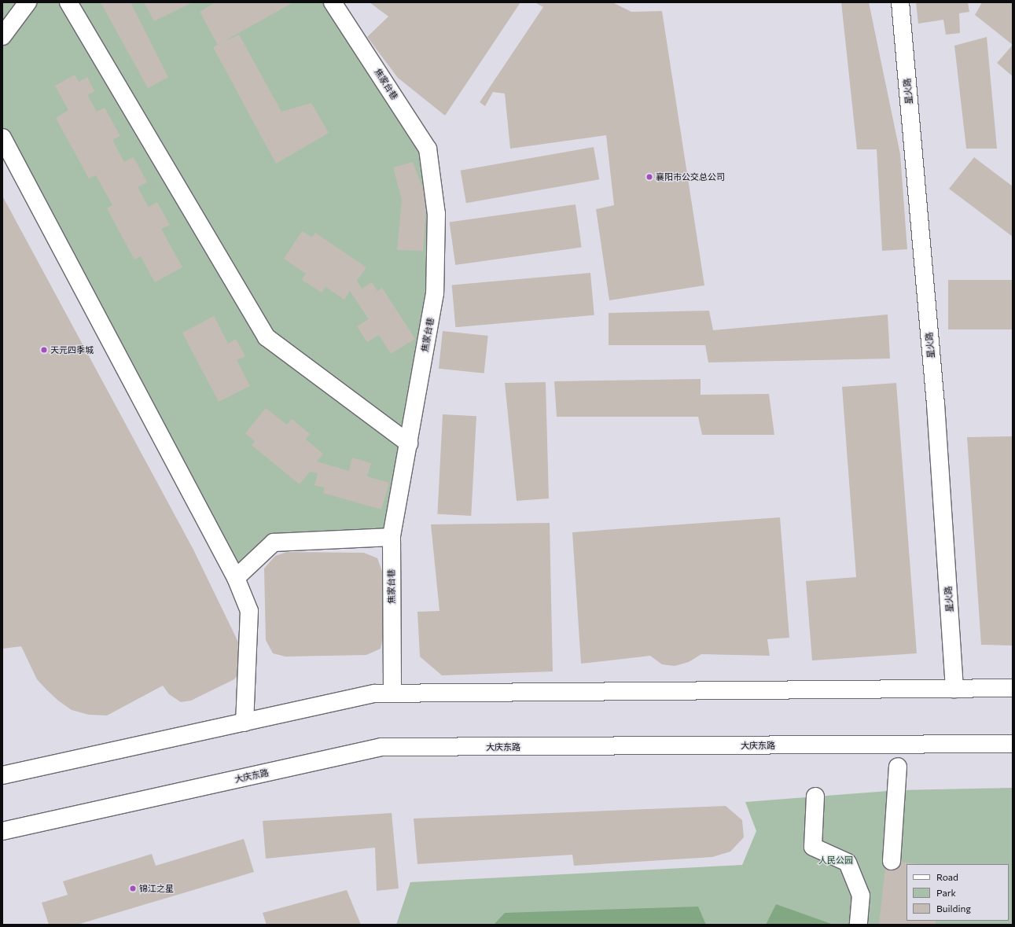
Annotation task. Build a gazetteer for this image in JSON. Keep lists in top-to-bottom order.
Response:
{
  "streets": {
    "street": ["焦家台巷", "星火路", "大庆东路"]
  },
  "parks": ["人民公园"],
  "places": ["襄阳市公交总公司", "天元四季城", "锦江之星"],
  "legend": ["Road", "Park", "Building"]
}
